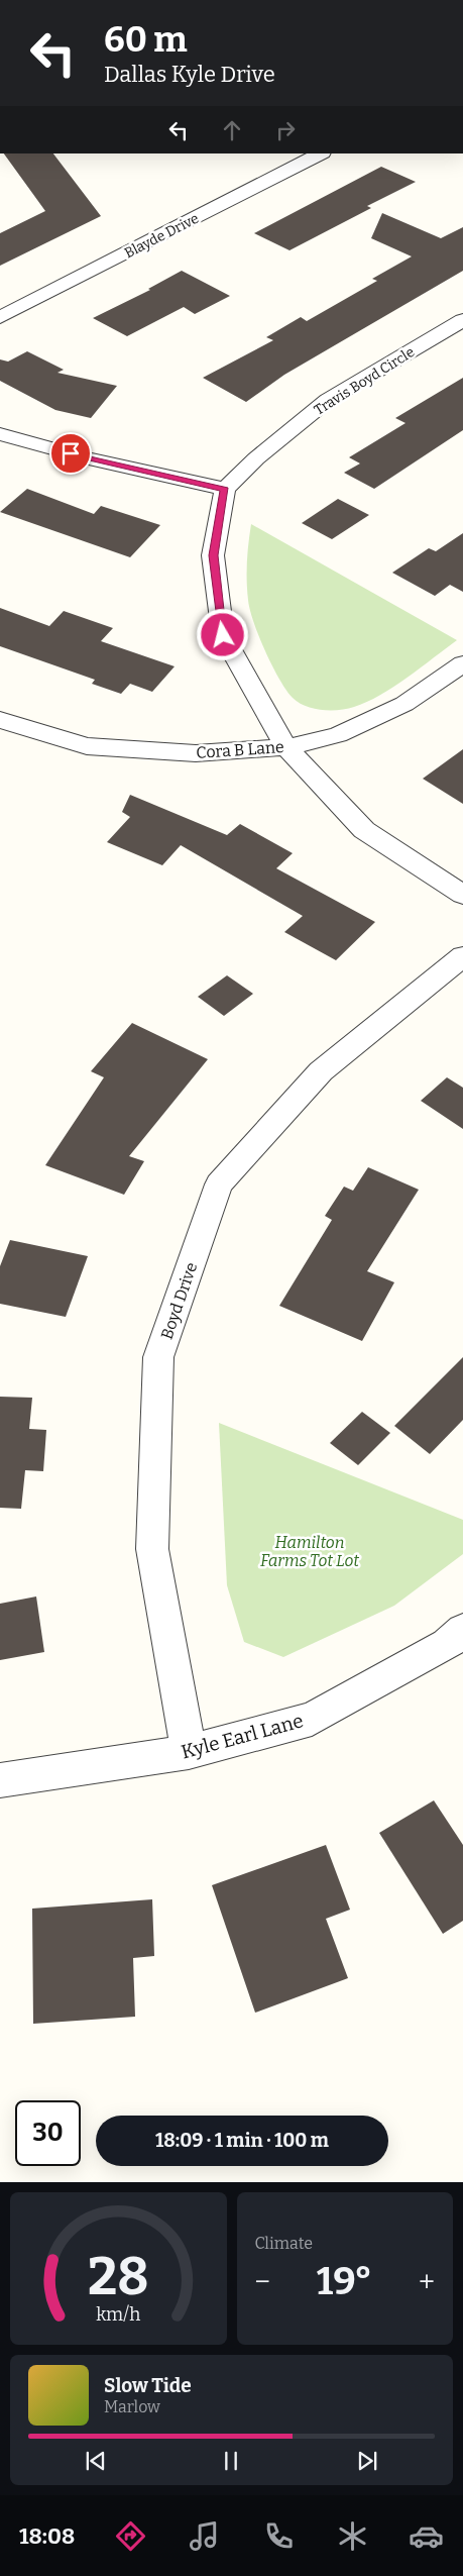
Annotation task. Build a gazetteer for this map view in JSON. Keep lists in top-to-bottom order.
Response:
{
  "streets": {
    "street": [
      "Blayde Drive",
      "Travis Boyd Circle",
      "Cora B Lane",
      "Boyd Drive",
      "Kyle Earl Lane"
    ]
  },
  "crossings": [
    ["Boyd Drive", "Kyle Earl Lane"]
  ],
  "parks": ["Hamilton Farms Tot Lot"],
  "page": {
    "turn": ["60 m", "Dallas Kyle Drive"],
    "limit": "30",
    "trip": "18:09 · 1 min · 100 m",
    "tile": "Climate",
    "heat": ["−", "19°", "+"],
    "song": ["Slow Tide", "Marlow"],
    "tabs": "18:08",
    "gauge": ["28", "km/h"]
  }
}
